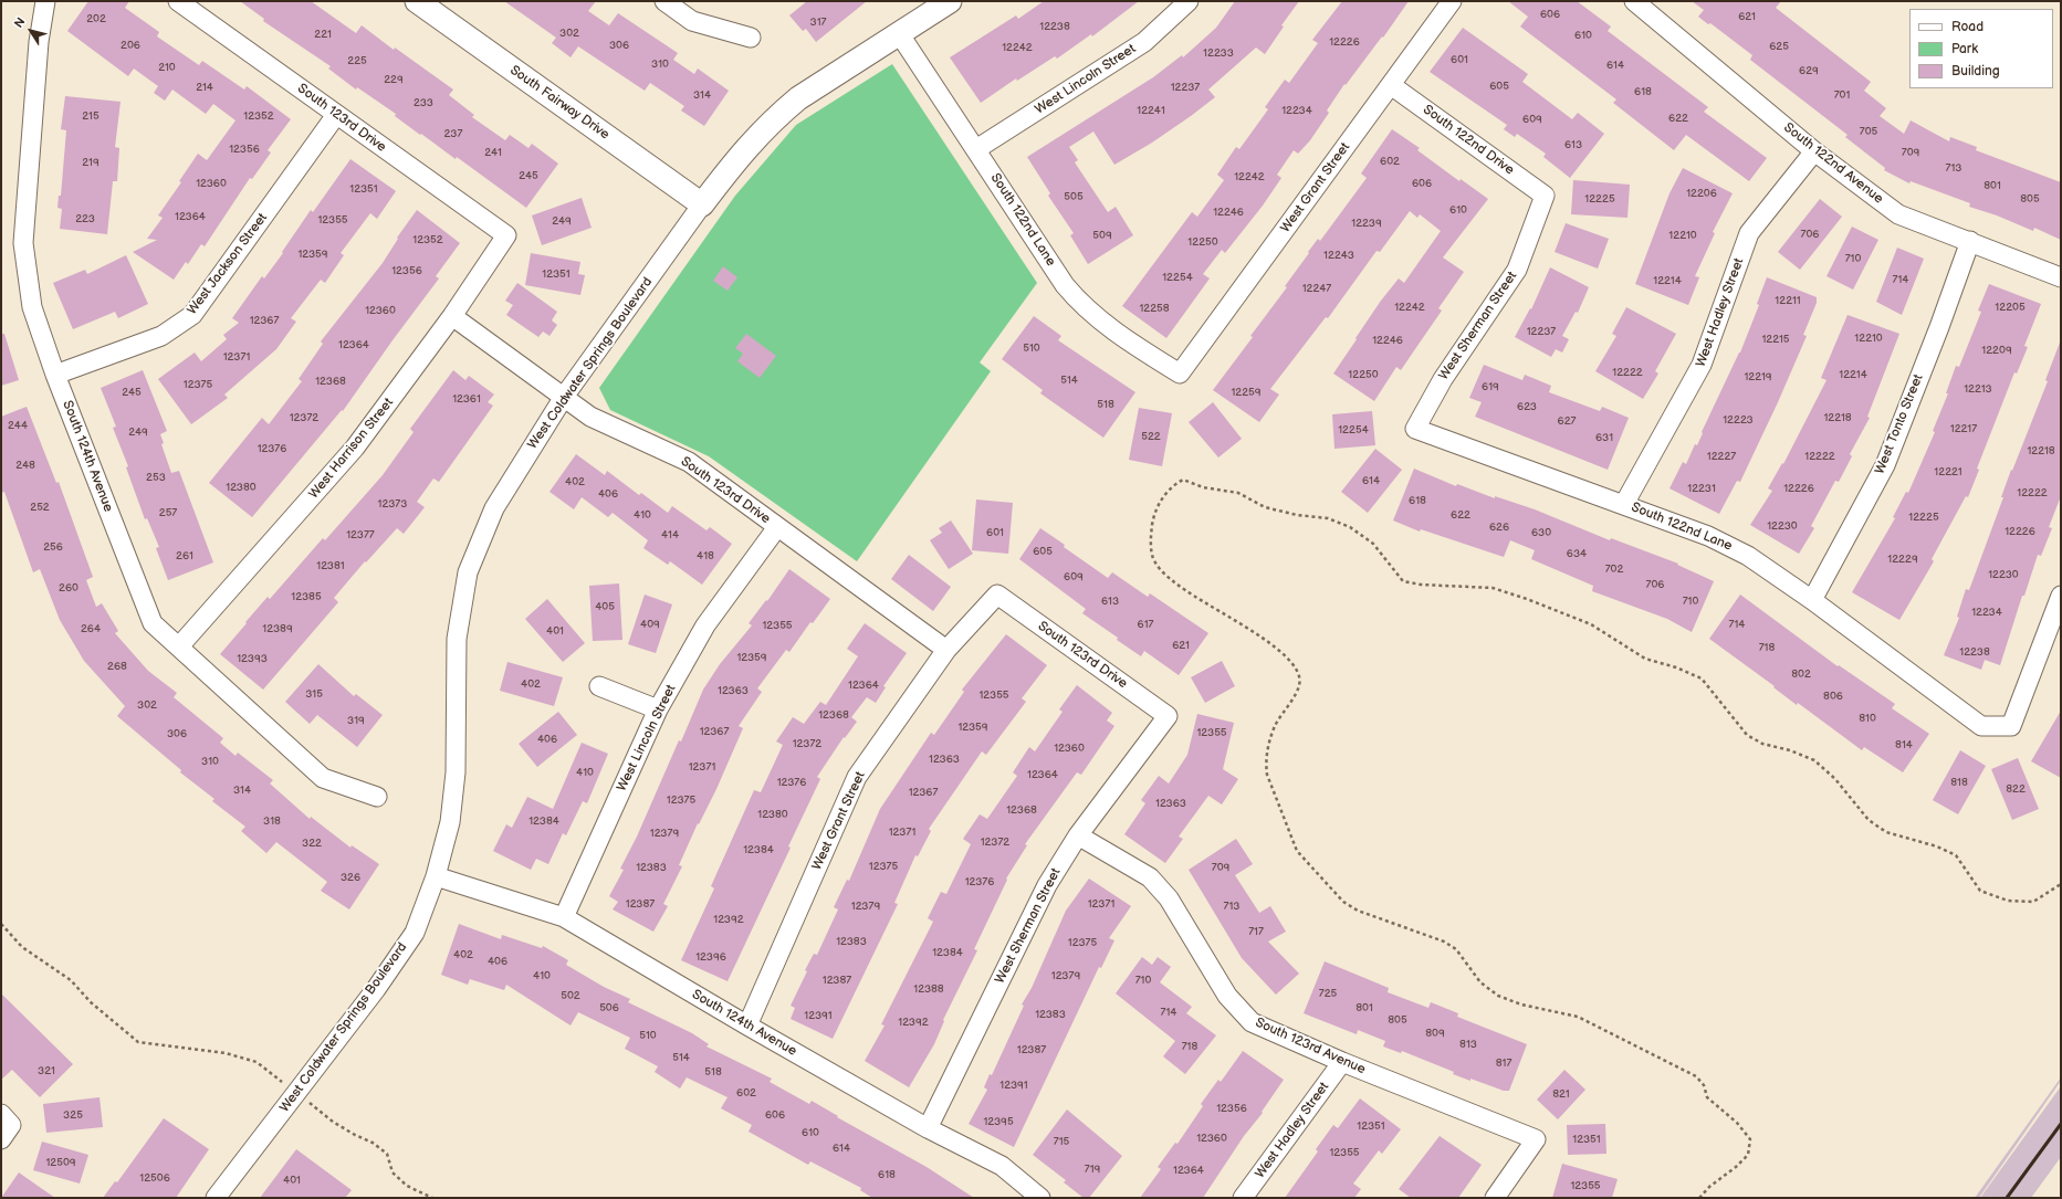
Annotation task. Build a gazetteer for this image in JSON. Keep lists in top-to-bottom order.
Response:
{
  "streets": {
    "street": [
      "West Lincoln Street",
      "South Fairway Drive",
      "South 123rd Drive",
      "South 122nd Drive",
      "South 122nd Avenue",
      "West Grant Street",
      "South 122nd Lane",
      "West Jackson Street",
      "West Hadley Street",
      "West Sherman Street",
      "West Coldwater Springs Boulevard",
      "West Tonto Street",
      "West Harrison Street",
      "South 124th Avenue",
      "South 123rd Avenue"
    ]
  },
  "crossings": [
    ["West Lincoln Street", "South 123rd Drive"],
    ["West Lincoln Street", "South 122nd Lane"],
    ["West Lincoln Street", "South 124th Avenue"],
    ["South Fairway Drive", "West Coldwater Springs Boulevard"],
    ["South 123rd Drive", "West Grant Street"],
    ["South 123rd Drive", "West Jackson Street"],
    ["South 123rd Drive", "West Sherman Street"],
    ["South 123rd Drive", "West Coldwater Springs Boulevard"],
    ["South 123rd Drive", "West Harrison Street"],
    ["South 122nd Drive", "West Grant Street"],
    ["South 122nd Drive", "West Sherman Street"],
    ["South 122nd Avenue", "West Hadley Street"],
    ["South 122nd Avenue", "West Tonto Street"],
    ["West Grant Street", "South 122nd Lane"],
    ["West Grant Street", "South 124th Avenue"],
    ["South 122nd Lane", "West Hadley Street"],
    ["South 122nd Lane", "West Sherman Street"],
    ["South 122nd Lane", "West Coldwater Springs Boulevard"],
    ["South 122nd Lane", "West Tonto Street"],
    ["West Jackson Street", "South 124th Avenue"],
    ["West Hadley Street", "South 123rd Avenue"],
    ["West Sherman Street", "South 124th Avenue"],
    ["West Sherman Street", "South 123rd Avenue"],
    ["West Coldwater Springs Boulevard", "South 124th Avenue"],
    ["West Harrison Street", "South 124th Avenue"]
  ],
  "house_numbers": [
    "606",
    "621",
    "202",
    "317",
    "12238",
    "302",
    "221",
    "610",
    "12226",
    "206",
    "306",
    "625",
    "12242",
    "12233",
    "601",
    "225",
    "310",
    "614",
    "210",
    "629",
    "229",
    "605",
    "214",
    "12237",
    "618",
    "314",
    "701",
    "233",
    "12241",
    "12234",
    "215",
    "12352",
    "622",
    "609",
    "705",
    "237",
    "613",
    "12356",
    "241",
    "709",
    "602",
    "219",
    "713",
    "245",
    "12242",
    "12360",
    "606",
    "801",
    "12351",
    "12206",
    "505",
    "12225",
    "805",
    "610",
    "12246",
    "12364",
    "223",
    "12355",
    "249",
    "12239",
    "706",
    "509",
    "12210",
    "12352",
    "12250",
    "12359",
    "12243",
    "710",
    "12356",
    "12351",
    "12254",
    "714",
    "12214",
    "12247",
    "12211",
    "12242",
    "12205",
    "12258",
    "12360",
    "12367",
    "12237",
    "12210",
    "12215",
    "12246",
    "12364",
    "510",
    "12209",
    "12371",
    "12222",
    "12250",
    "12214",
    "12219",
    "514",
    "12368",
    "12375",
    "619",
    "12213",
    "245",
    "12259",
    "12361",
    "518",
    "623",
    "12372",
    "12218",
    "12223",
    "627",
    "244",
    "12217",
    "12254",
    "249",
    "522",
    "631",
    "12376",
    "12218",
    "12227",
    "12222",
    "248",
    "12221",
    "253",
    "614",
    "402",
    "12380",
    "12231",
    "12226",
    "12222",
    "406",
    "618",
    "12373",
    "252",
    "257",
    "410",
    "622",
    "12225",
    "12230",
    "626",
    "12226",
    "601",
    "630",
    "12377",
    "414",
    "256",
    "605",
    "634",
    "261",
    "418",
    "12229",
    "12381",
    "702",
    "12230",
    "609",
    "706",
    "260",
    "12385",
    "613",
    "710",
    "405",
    "12234",
    "409",
    "617",
    "714",
    "12355",
    "264",
    "12389",
    "401",
    "621",
    "718",
    "12238",
    "12359",
    "12393",
    "268",
    "802",
    "402",
    "12364",
    "12363",
    "315",
    "12355",
    "806",
    "302",
    "12368",
    "810",
    "319",
    "12359",
    "12367",
    "12355",
    "306",
    "406",
    "12372",
    "814",
    "12360",
    "12363",
    "310",
    "12371",
    "410",
    "12364",
    "12376",
    "818",
    "822",
    "314",
    "12367",
    "12375",
    "12363",
    "12368",
    "12380",
    "318",
    "12384",
    "12371",
    "12379",
    "12372",
    "322",
    "12384",
    "12375",
    "12383",
    "709",
    "326",
    "12376",
    "12387",
    "12371",
    "12379",
    "713",
    "12392",
    "717",
    "12383",
    "12375",
    "12384",
    "402",
    "12396",
    "406",
    "410",
    "12379",
    "12387",
    "710",
    "12388",
    "725",
    "502",
    "506",
    "801",
    "714",
    "12383",
    "12391",
    "805",
    "12392",
    "809",
    "510",
    "813",
    "718",
    "12387",
    "514",
    "817",
    "321",
    "518",
    "12391",
    "602",
    "821",
    "12356",
    "325",
    "606",
    "12395",
    "12351",
    "610",
    "12360",
    "12351",
    "715",
    "614",
    "12355",
    "12509",
    "719",
    "12364",
    "618",
    "12506",
    "401",
    "12355"
  ],
  "legend": ["Road", "Park", "Building"],
  "north": "top left"
}
